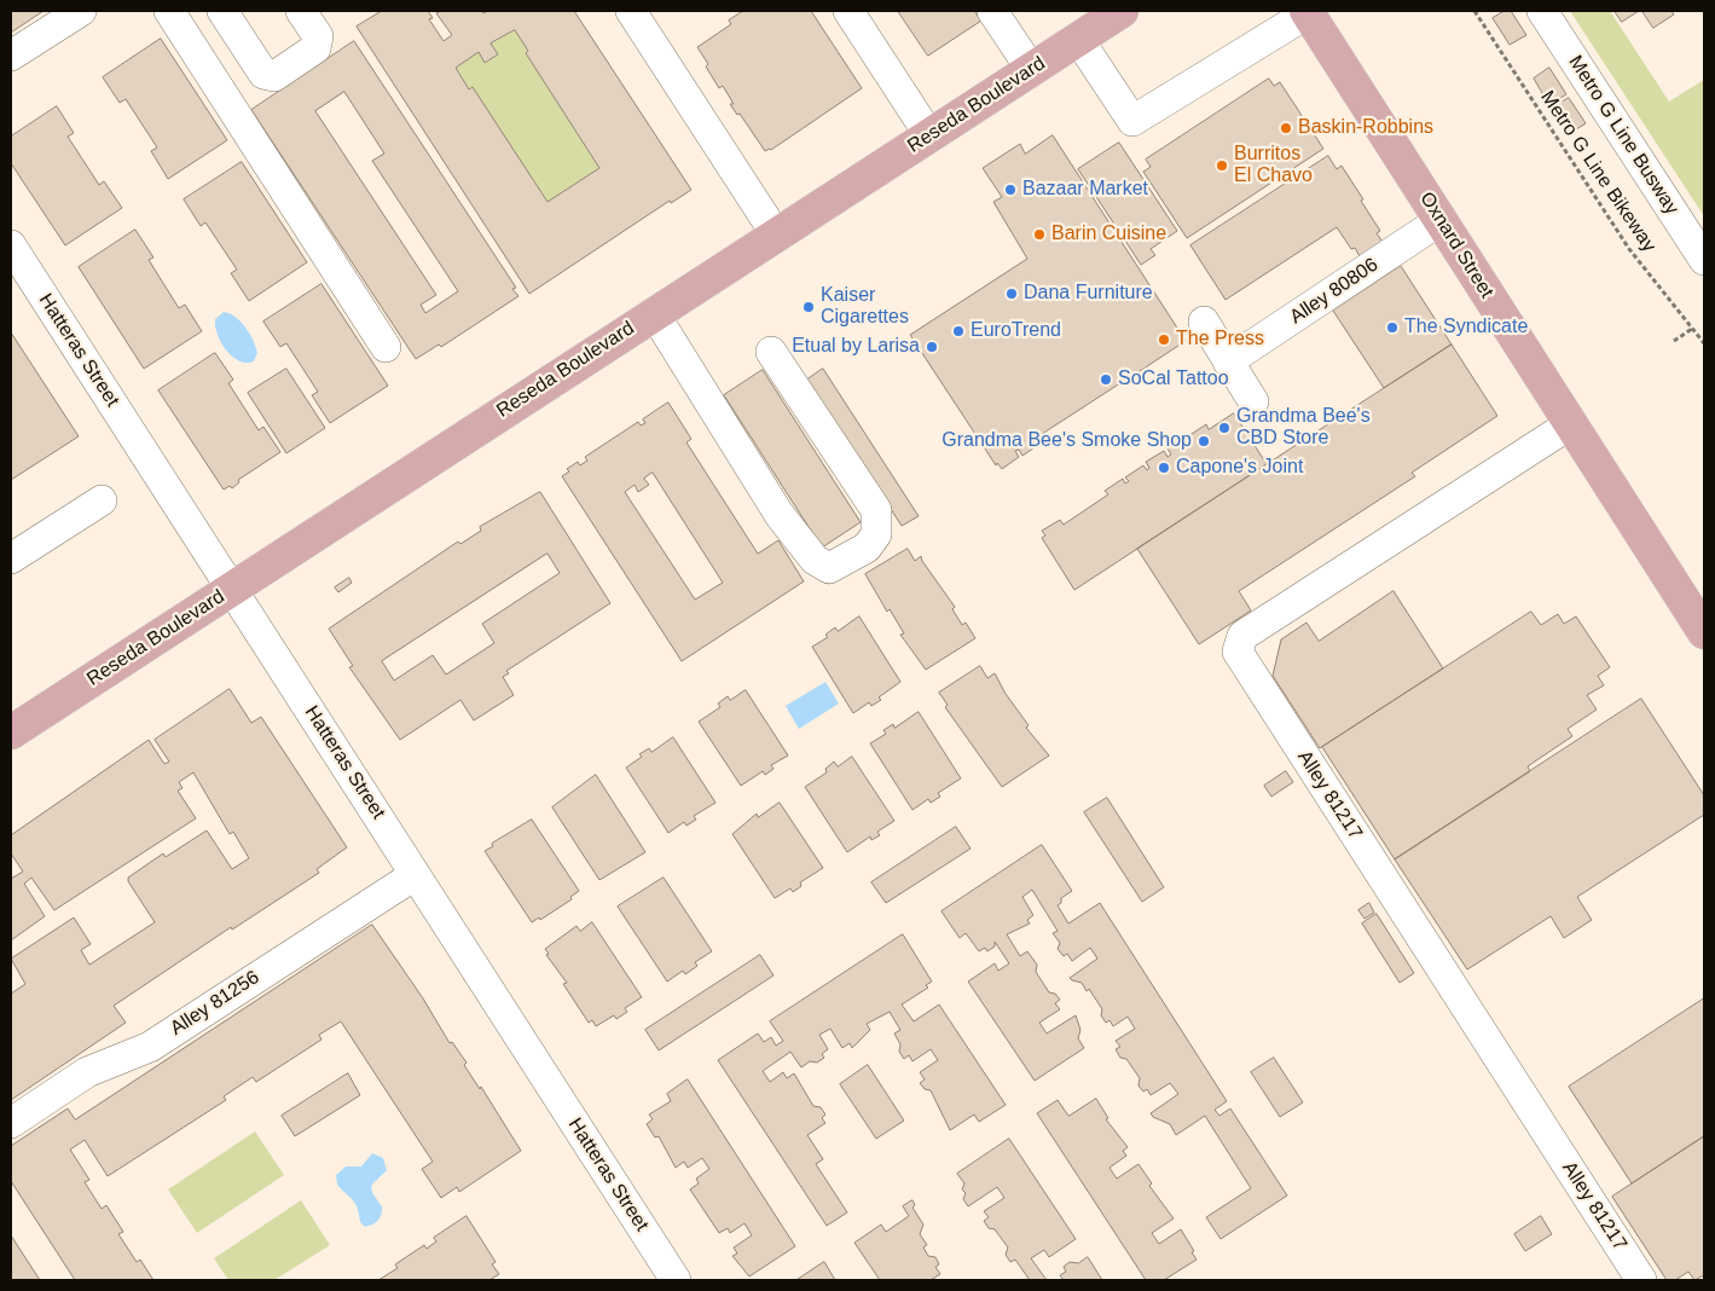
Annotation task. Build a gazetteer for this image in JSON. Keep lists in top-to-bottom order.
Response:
{
  "streets": {
    "main road": ["Reseda Boulevard", "Oxnard Street"],
    "street": [
      "Metro G Line Busway",
      "Alley 80806",
      "Hatteras Street",
      "Alley 81217",
      "Alley 81256"
    ],
    "path": ["Metro G Line Bikeway"]
  },
  "crossings": [
    ["Reseda Boulevard", "Hatteras Street"],
    ["Oxnard Street", "Alley 80806"],
    ["Oxnard Street", "Alley 81217"],
    ["Hatteras Street", "Alley 81256"]
  ],
  "places": [
    "Baskin-Robbins",
    "Burritos El Chavo",
    "Bazaar Market",
    "Barin Cuisine",
    "Dana Furniture",
    "Kaiser Cigarettes",
    "The Syndicate",
    "EuroTrend",
    "The Press",
    "Etual by Larisa",
    "SoCal Tattoo",
    "Grandma Bee's CBD Store",
    "Grandma Bee's Smoke Shop",
    "Capone's Joint"
  ]
}
